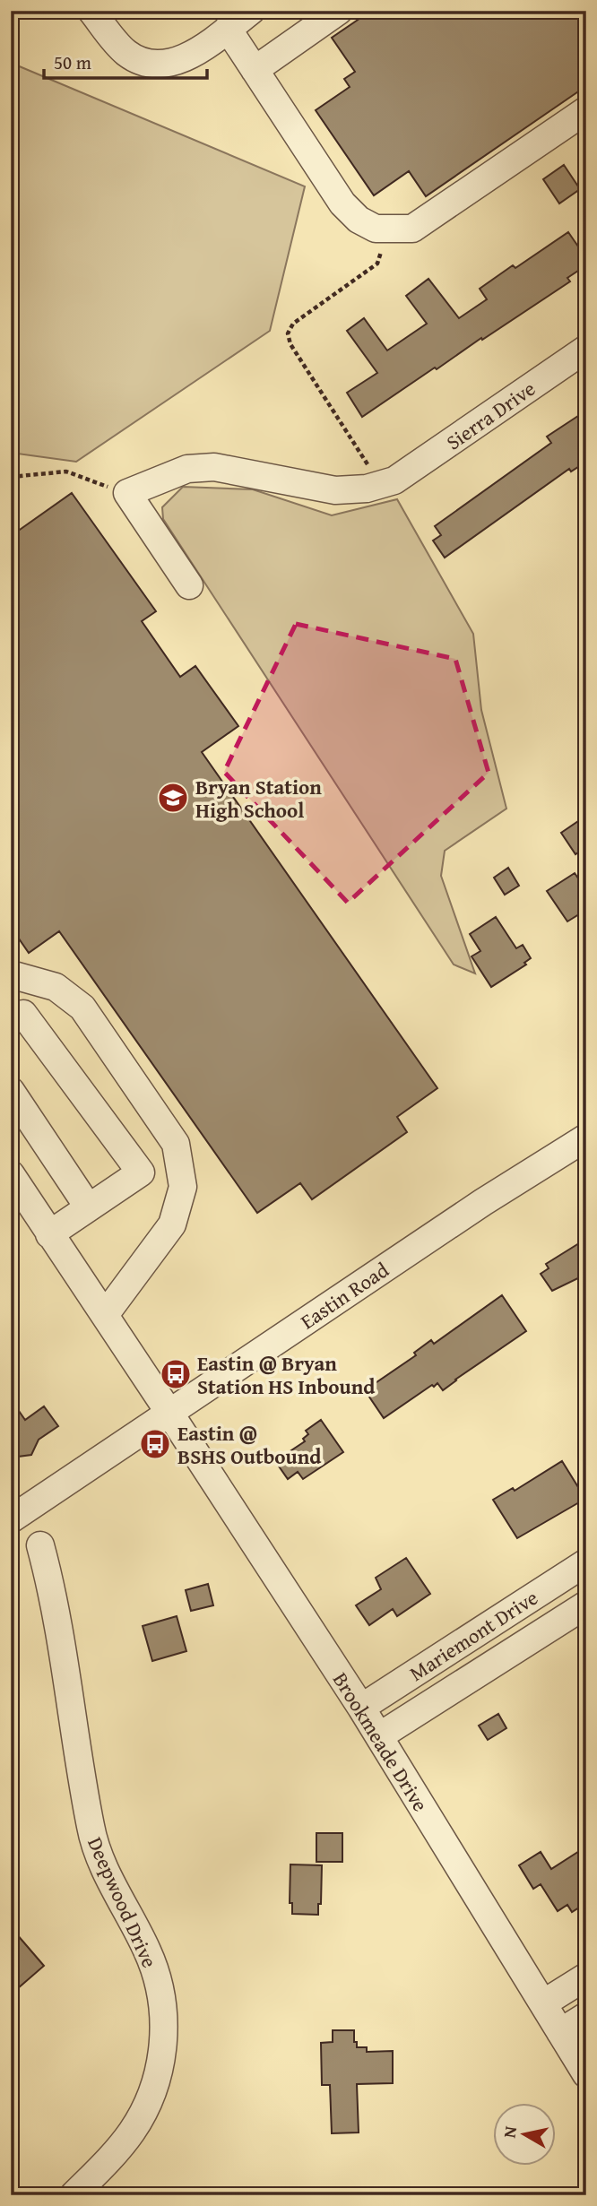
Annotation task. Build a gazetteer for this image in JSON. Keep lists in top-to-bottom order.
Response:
{
  "streets": {
    "street": [
      "Sierra Drive",
      "Eastin Road",
      "Mariemont Drive",
      "Brookmeade Drive",
      "Deepwood Drive"
    ]
  },
  "crossings": [
    ["Eastin Road", "Brookmeade Drive"],
    ["Mariemont Drive", "Brookmeade Drive"]
  ],
  "places": {
    "school or university": ["Bryan Station High School"],
    "bus stop": ["Eastin @ Bryan Station HS Inbound", "Eastin @ BSHS Outbound"]
  },
  "scale_bar": "50 m",
  "north": "left"
}
